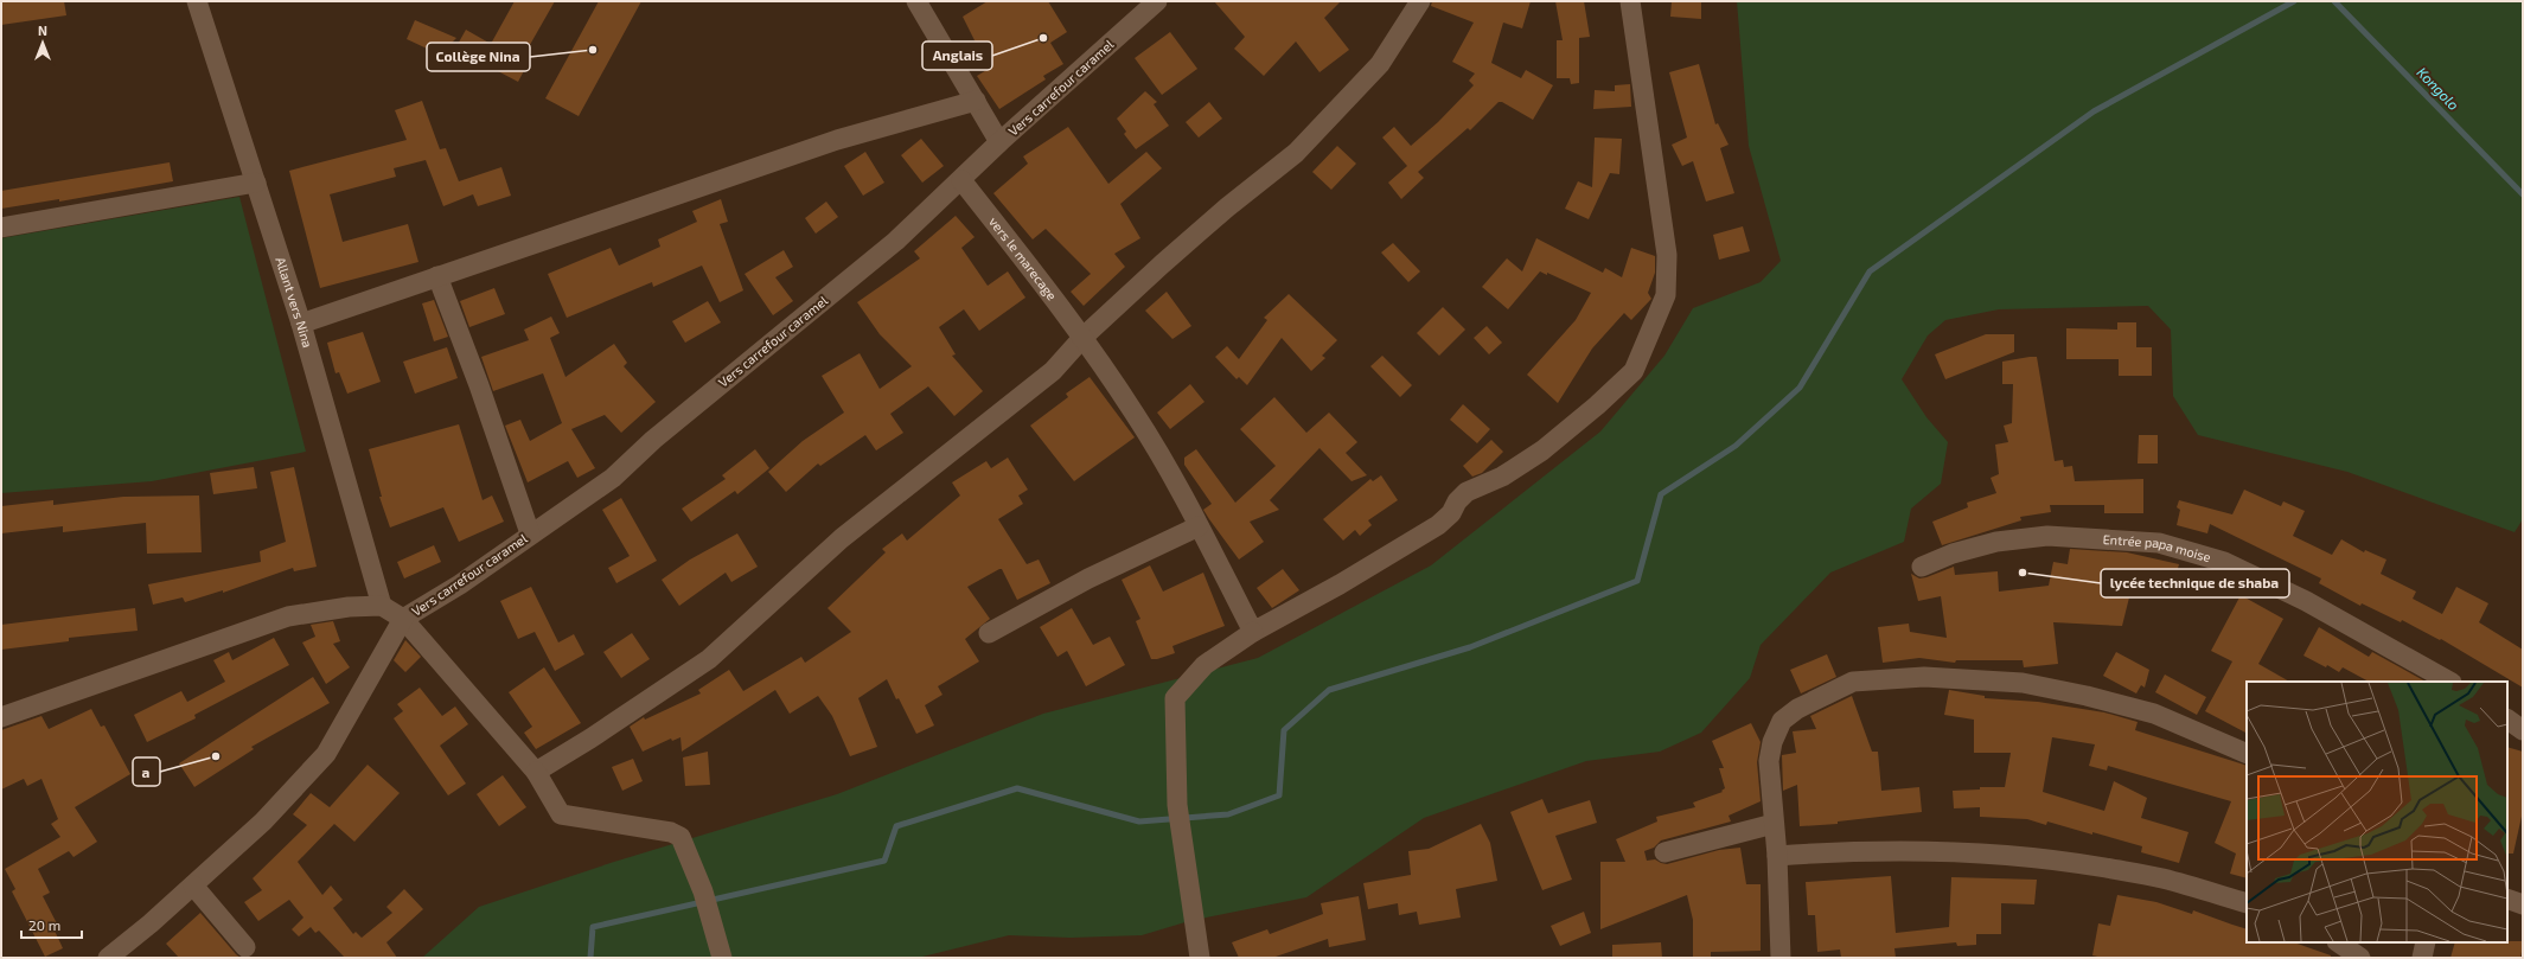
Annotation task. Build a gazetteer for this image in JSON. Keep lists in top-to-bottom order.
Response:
{
  "streets": {
    "street": [
      "Vers carrefour caramel",
      "vers le marecage",
      "Allant vers Nina",
      "Entrée papa moise"
    ]
  },
  "crossings": [
    ["Vers carrefour caramel", "vers le marecage"]
  ],
  "water": ["Kongolo"],
  "places": [
    "Anglais",
    "Collège Nina",
    "lycée technique de shaba",
    "a"
  ],
  "scale_bar": "20 m",
  "north": "top"
}
